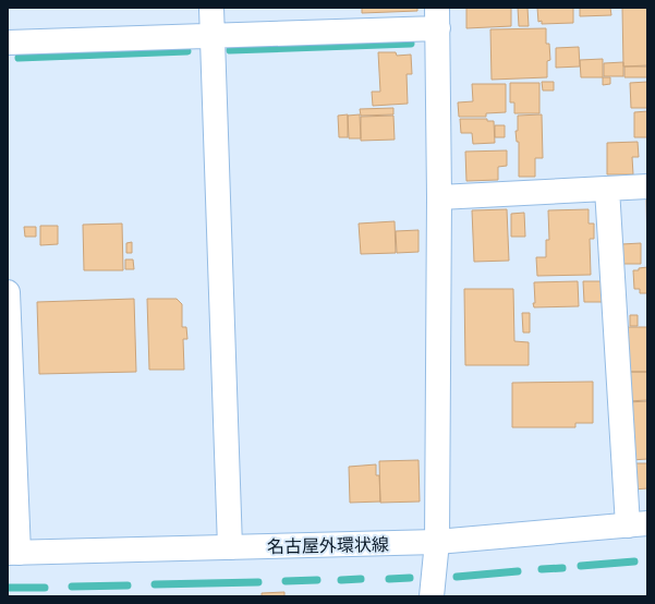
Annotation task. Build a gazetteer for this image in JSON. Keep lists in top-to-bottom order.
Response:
{
  "streets": {
    "street": ["名古屋外環状線"]
  }
}
